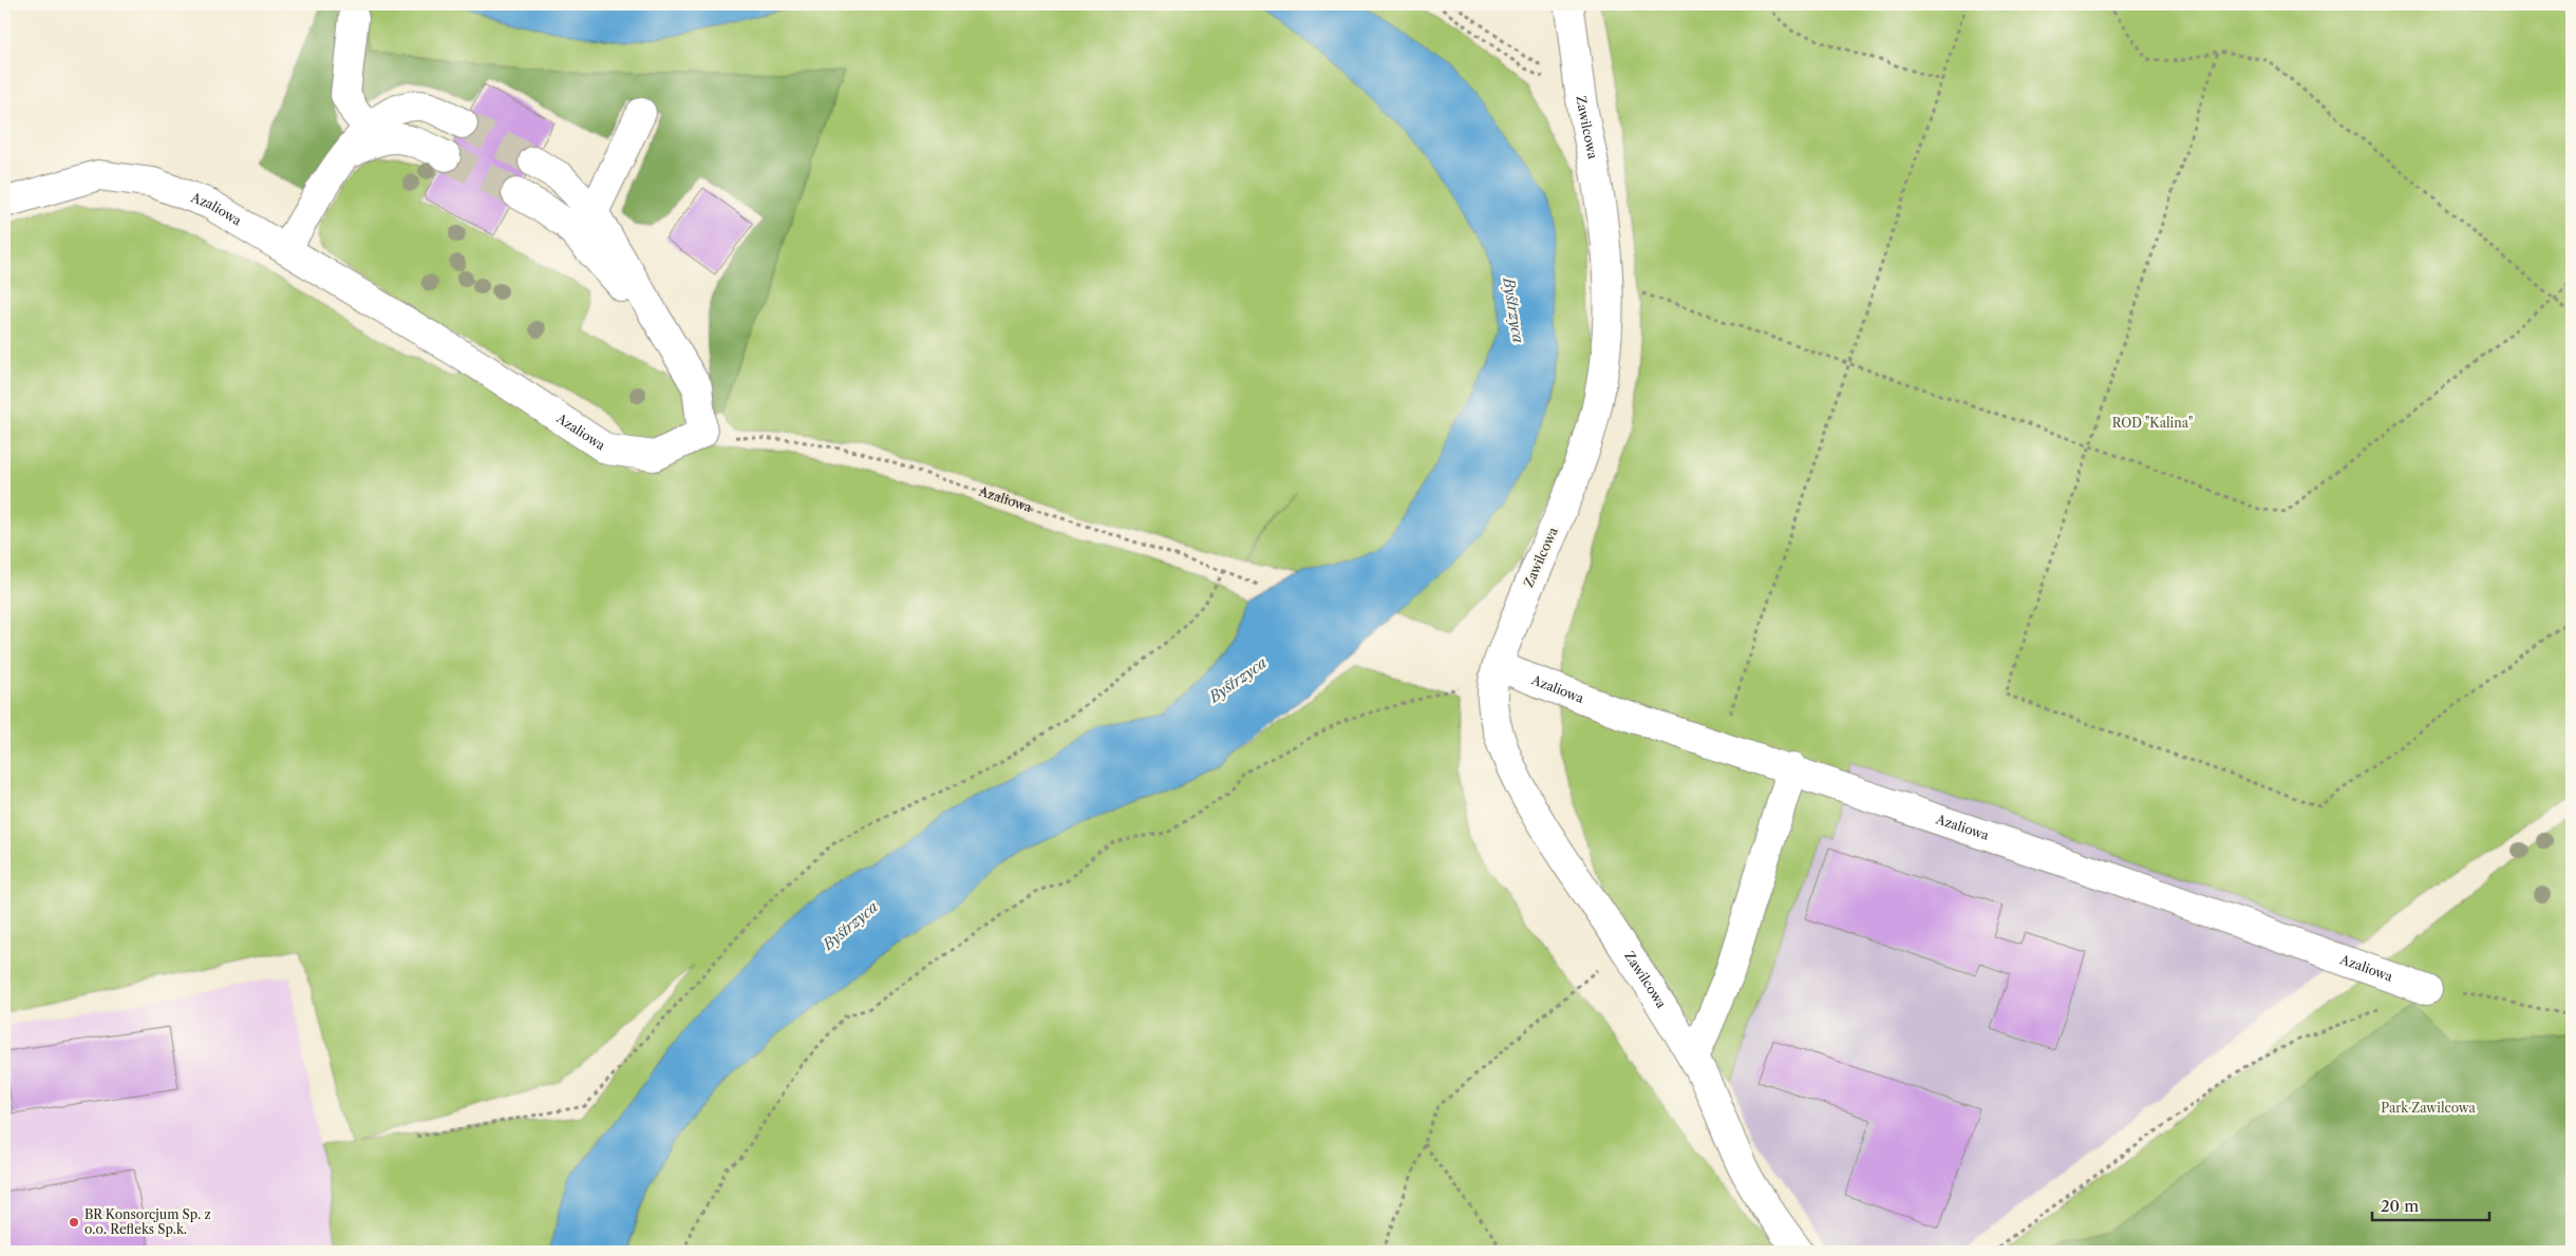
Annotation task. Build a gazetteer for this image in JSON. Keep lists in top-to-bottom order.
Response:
{
  "streets": {
    "street": ["Zawilcowa", "Azaliowa"]
  },
  "crossings": [
    ["Zawilcowa", "Azaliowa"]
  ],
  "water": ["Bystrzyca"],
  "parks": ["ROD \"Kalina\"", "Park Zawilcowa"],
  "places": ["BR Konsorcjum Sp. z o.o. Refleks Sp.k."],
  "scale_bar": "20 m"
}
